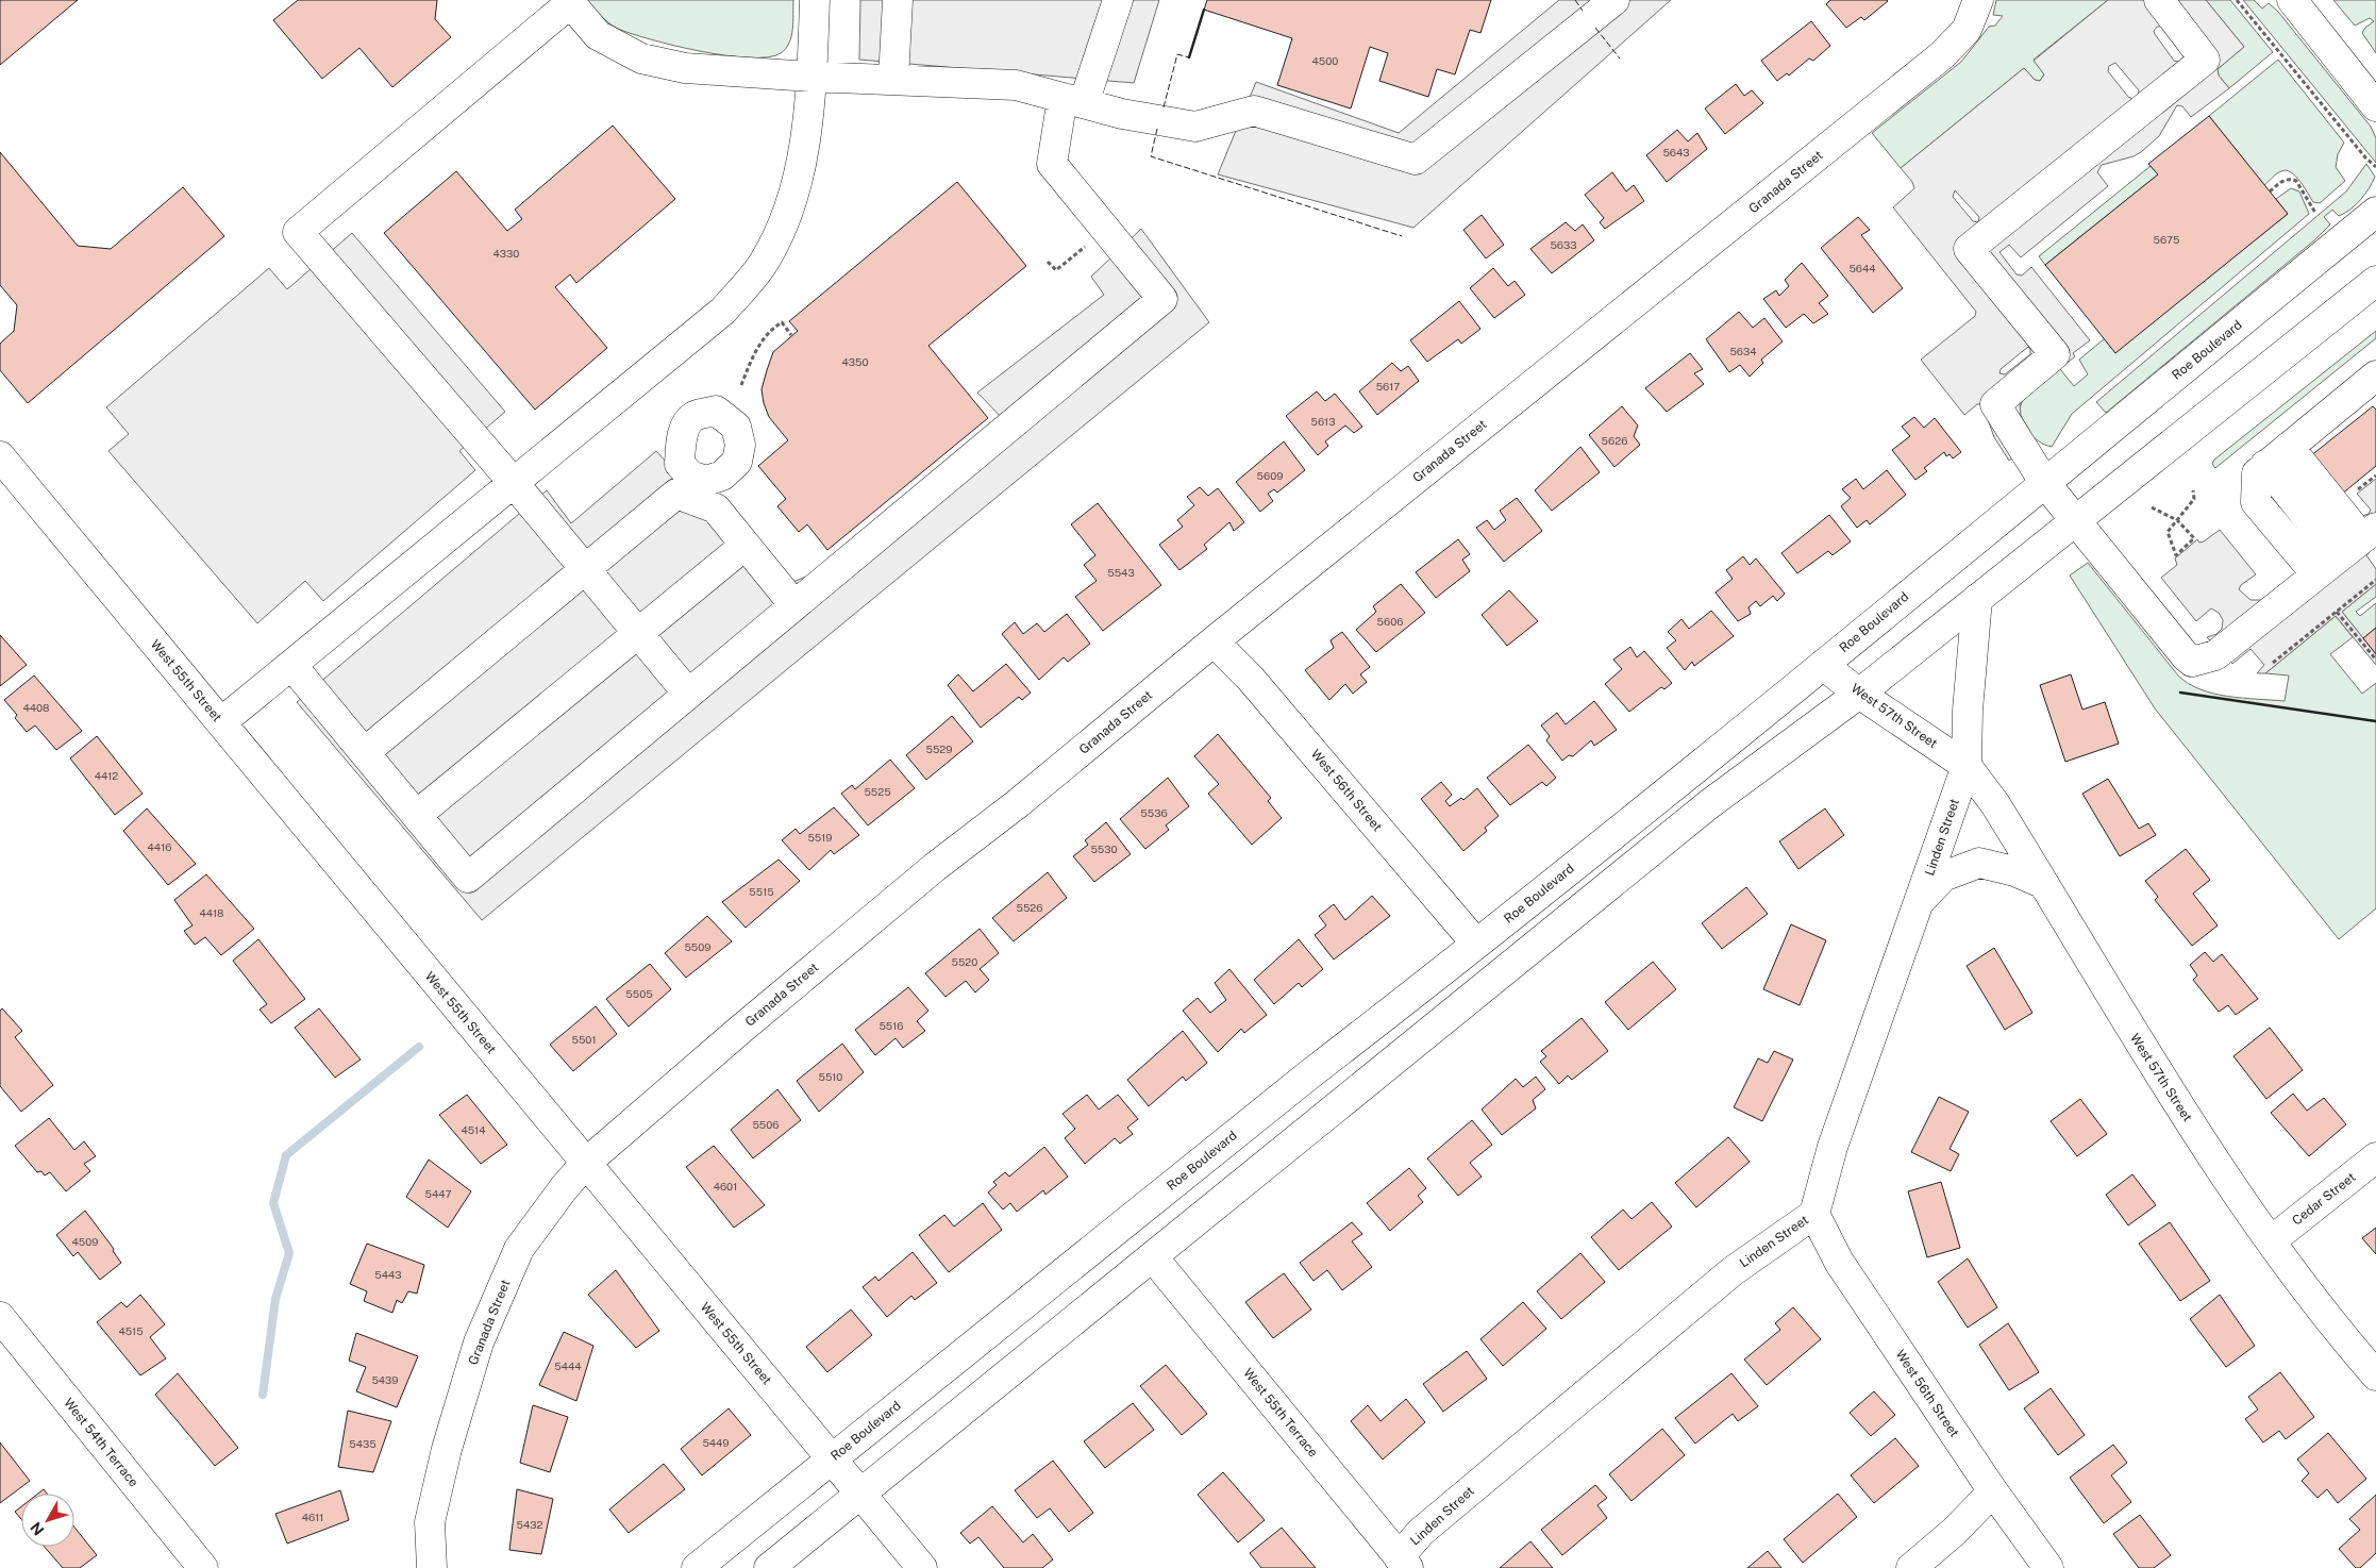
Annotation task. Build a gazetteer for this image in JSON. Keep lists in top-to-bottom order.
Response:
{
  "streets": {
    "main road": [
      "Granada Street",
      "Roe Boulevard",
      "West 55th Street",
      "West 57th Street",
      "West 56th Street",
      "Linden Street",
      "Cedar Street",
      "West 55th Terrace",
      "West 54th Terrace"
    ]
  },
  "crossings": [
    ["Granada Street", "West 55th Street"],
    ["Granada Street", "West 56th Street"],
    ["Roe Boulevard", "West 55th Street"],
    ["Roe Boulevard", "West 57th Street"],
    ["Roe Boulevard", "West 56th Street"],
    ["West 57th Street", "Linden Street"],
    ["West 57th Street", "Cedar Street"],
    ["West 56th Street", "Linden Street"],
    ["Linden Street", "West 55th Terrace"]
  ],
  "house_numbers": [
    "4500",
    "5643",
    "5675",
    "5633",
    "4330",
    "5644",
    "5634",
    "4350",
    "5617",
    "5613",
    "5626",
    "5609",
    "5543",
    "5606",
    "4408",
    "5529",
    "4412",
    "5525",
    "5536",
    "5519",
    "4416",
    "5530",
    "5515",
    "5526",
    "4418",
    "5509",
    "5520",
    "5505",
    "5516",
    "5501",
    "5510",
    "5506",
    "4514",
    "4601",
    "5447",
    "4509",
    "5443",
    "4515",
    "5444",
    "5439",
    "5449",
    "5435",
    "4611",
    "5432"
  ],
  "north": "bottom left"
}
